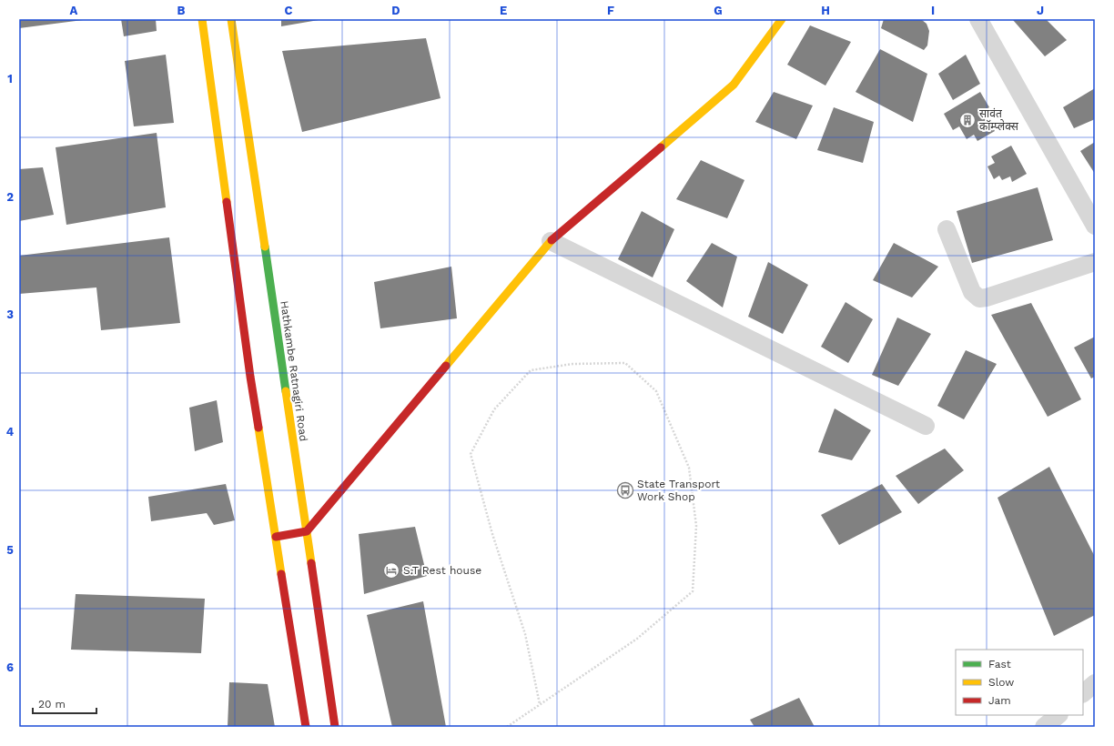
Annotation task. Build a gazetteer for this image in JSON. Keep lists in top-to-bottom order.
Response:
{
  "streets": {
    "main road": ["Hathkambe Ratnagiri Road"]
  },
  "places": {
    "building": ["सावंत कॉम्प्लेक्स"],
    "bus stop": ["State Transport Work Shop"],
    "hotel": ["S.T Rest house"]
  },
  "legend": ["Fast", "Slow", "Jam"],
  "scale_bar": "20 m",
  "grid": {
    "columns": [
      "A",
      "B",
      "C",
      "D",
      "E",
      "F",
      "G",
      "H",
      "I",
      "J"
    ],
    "rows": [
      "1",
      "2",
      "3",
      "4",
      "5",
      "6"
    ]
  }
}
